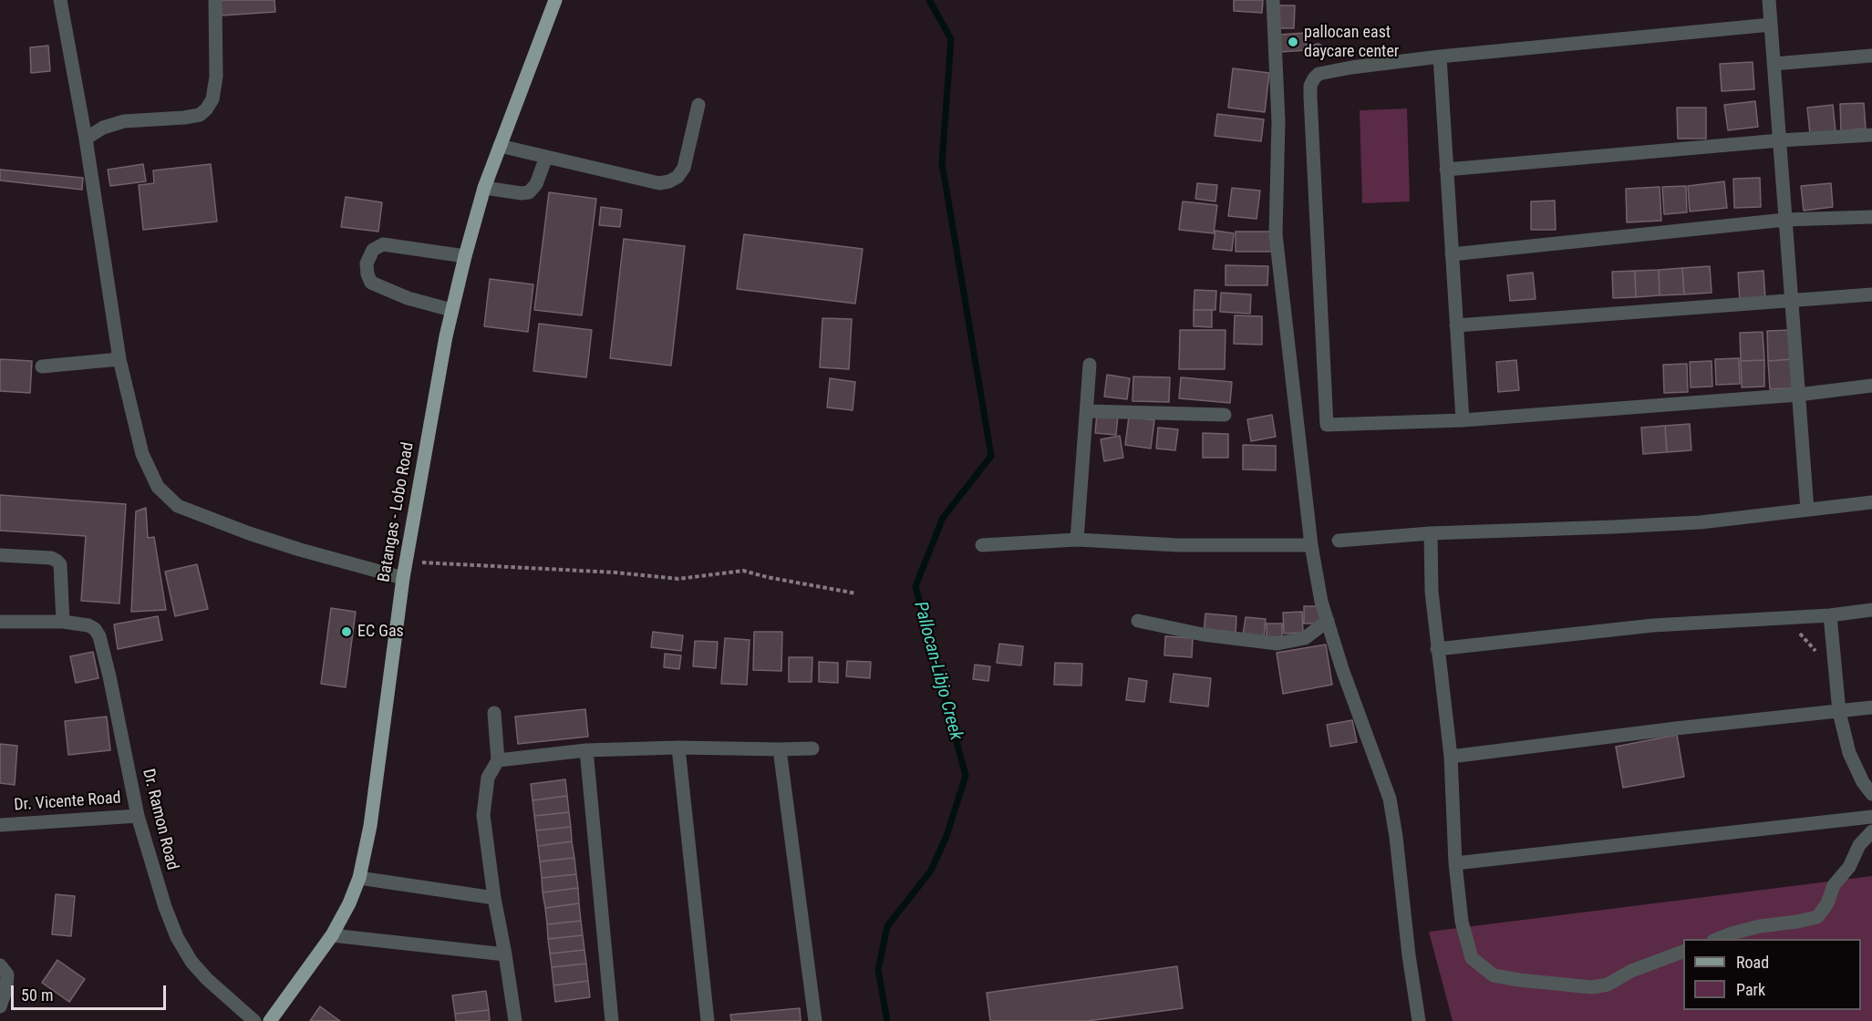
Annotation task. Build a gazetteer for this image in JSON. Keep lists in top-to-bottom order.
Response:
{
  "streets": {
    "main road": ["Batangas - Lobo Road"],
    "street": ["Dr. Vicente Road", "Dr. Ramon Road"]
  },
  "crossings": [
    ["Dr. Vicente Road", "Dr. Ramon Road"]
  ],
  "water": ["Pallocan-Libjo Creek"],
  "places": ["pallocan east daycare center", "EC Gas"],
  "legend": ["Road", "Park"],
  "scale_bar": "50 m"
}
